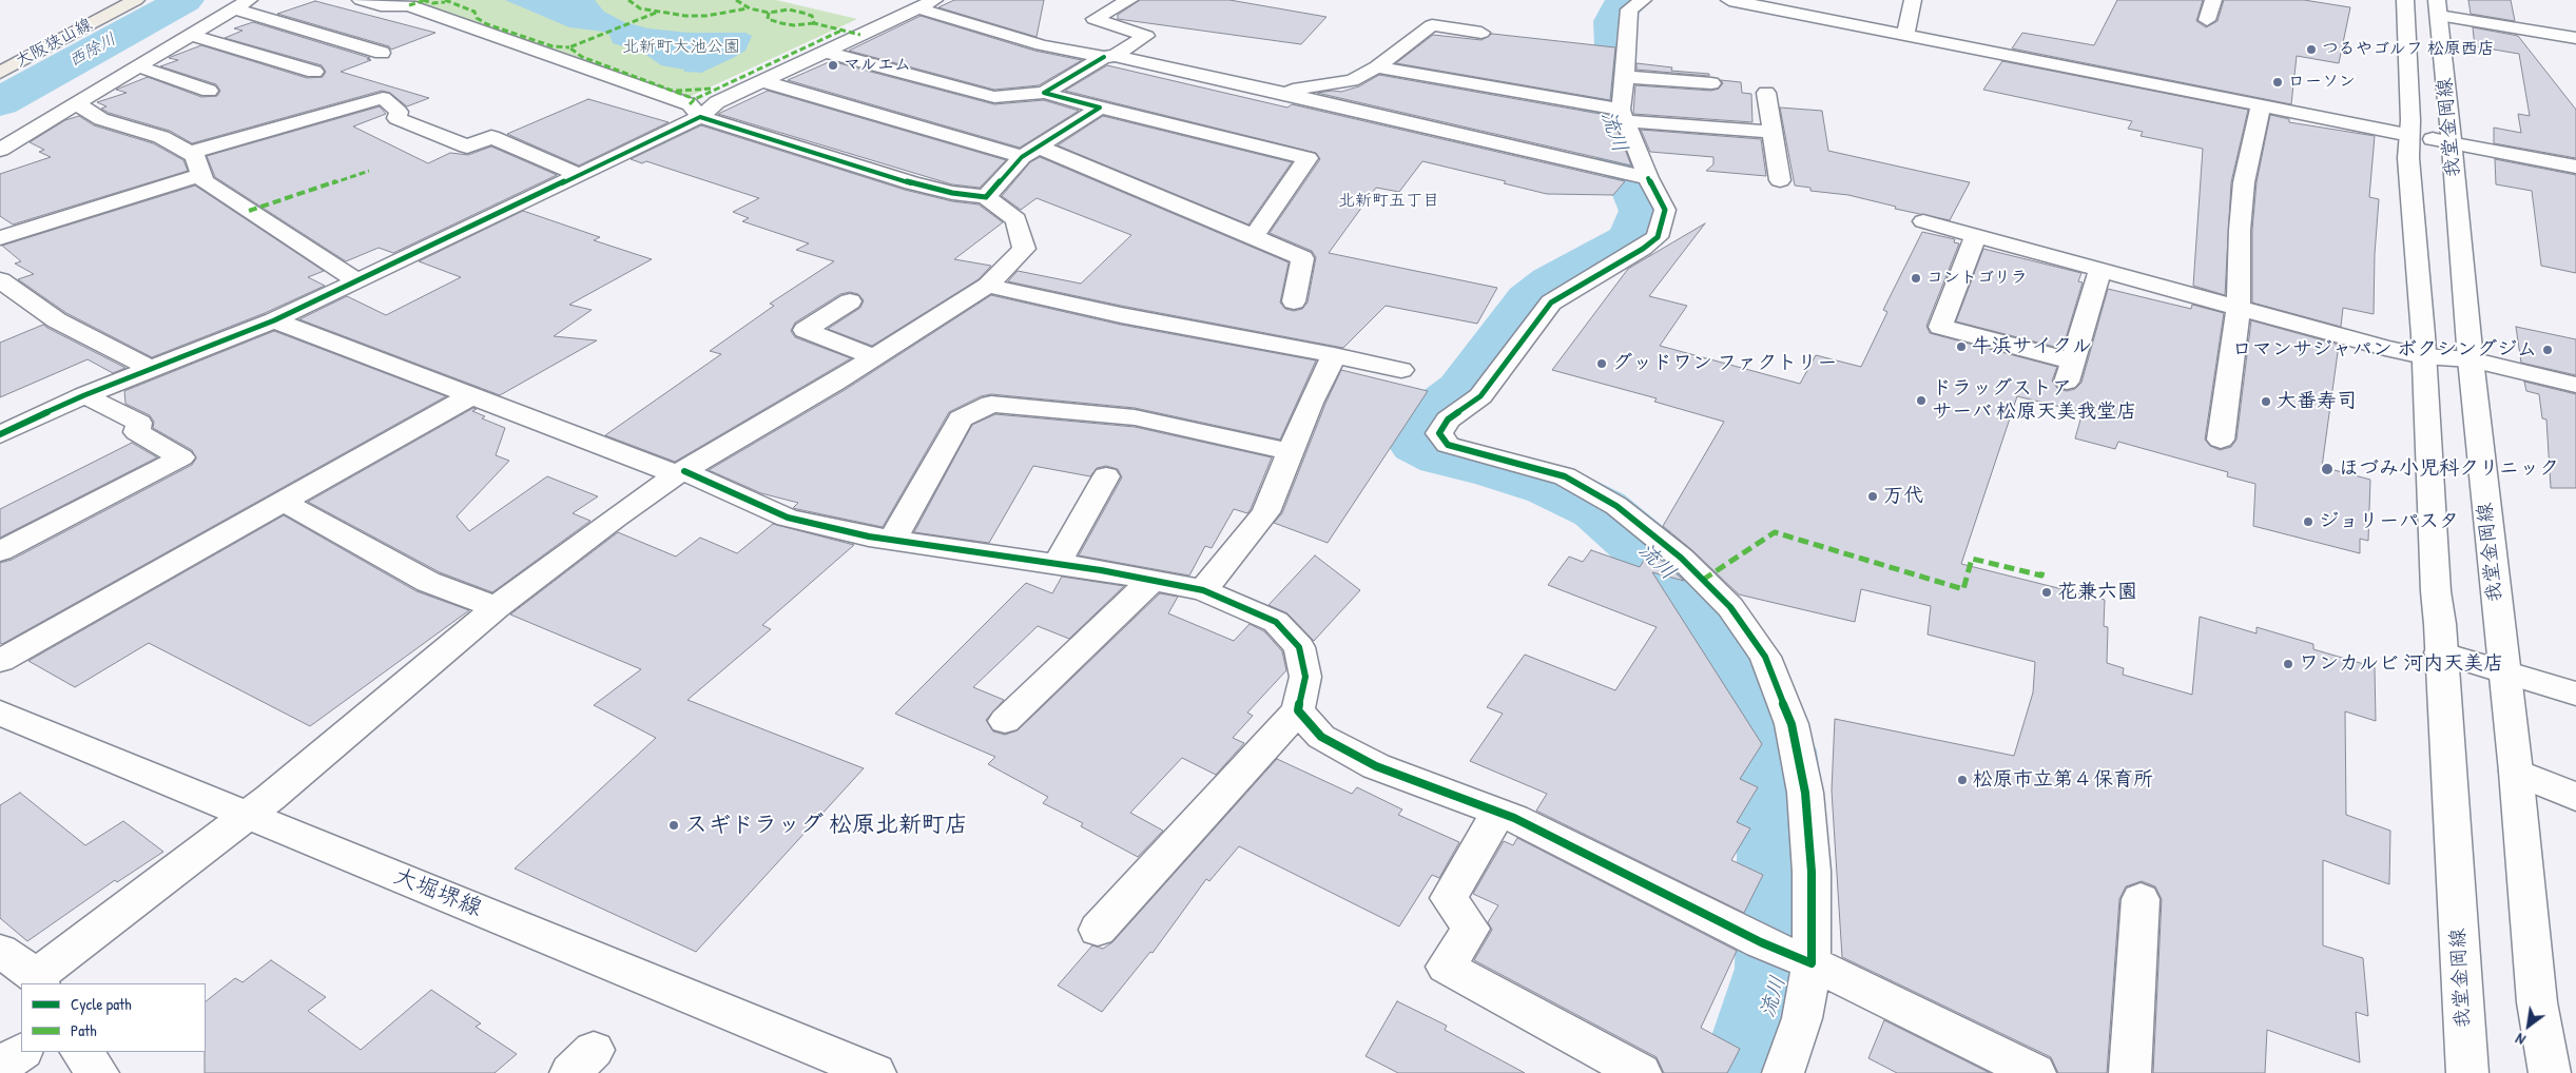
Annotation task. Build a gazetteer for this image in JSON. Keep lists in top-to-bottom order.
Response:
{
  "streets": {
    "main road": ["大阪狭山線"],
    "street": ["我堂金岡線", "大堀堺線"]
  },
  "districts": ["北新町五丁目"],
  "water": ["西除川", "流川"],
  "parks": ["北新町大池公園"],
  "places": [
    "つるやゴルフ 松原西店",
    "マルエム",
    "ローソン",
    "コントゴリラ",
    "牛浜サイクル",
    "ロマンサジャパン ボクシングジム",
    "グッドワン ファクトリー",
    "ドラッグストア サーバ 松原天美我堂店",
    "大番寿司",
    "ほづみ小児科クリニック",
    "万代",
    "ジョリーパスタ",
    "花兼六園",
    "ワンカルビ 河内天美店",
    "松原市立第４保育所",
    "スギドラッグ 松原北新町店"
  ],
  "legend": ["Cycle path", "Path"],
  "north": "bottom left"
}
